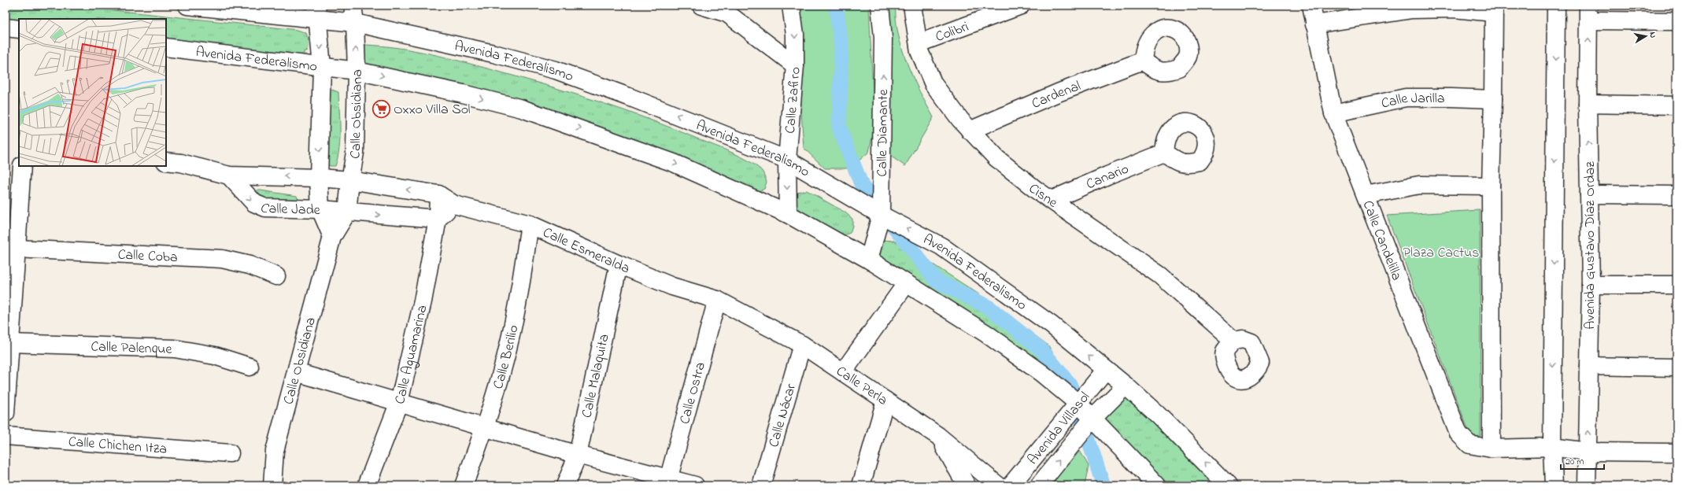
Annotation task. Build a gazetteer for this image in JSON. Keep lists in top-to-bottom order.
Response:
{
  "streets": {
    "street": [
      "Colibri",
      "Avenida Federalismo",
      "Cardenal",
      "Calle Zafiro",
      "Calle Jarilla",
      "Calle Obsidiana",
      "Calle Diamante",
      "Canario",
      "Cisne",
      "Calle Jade",
      "Calle Candelilla",
      "Avenida Gustavo Díaz Ordaz",
      "Calle Esmeralda",
      "Calle Coba",
      "Calle Palenque",
      "Calle Aguamarina",
      "Calle Berilio",
      "Calle Malaquita",
      "Calle Perla",
      "Calle Ostra",
      "Calle Nácar",
      "Avenida Villasol",
      "Calle Chichen Itza"
    ]
  },
  "crossings": [
    ["Colibri", "Cisne"],
    ["Avenida Federalismo", "Calle Zafiro"],
    ["Avenida Federalismo", "Calle Obsidiana"],
    ["Avenida Federalismo", "Calle Diamante"],
    ["Avenida Federalismo", "Avenida Villasol"],
    ["Cardenal", "Cisne"],
    ["Calle Jarilla", "Calle Candelilla"],
    ["Calle Obsidiana", "Calle Jade"],
    ["Calle Obsidiana", "Calle Esmeralda"],
    ["Canario", "Cisne"],
    ["Calle Jade", "Calle Esmeralda"],
    ["Calle Candelilla", "Avenida Gustavo Díaz Ordaz"],
    ["Calle Esmeralda", "Calle Aguamarina"],
    ["Calle Esmeralda", "Calle Berilio"],
    ["Calle Esmeralda", "Calle Malaquita"],
    ["Calle Esmeralda", "Calle Perla"],
    ["Calle Esmeralda", "Calle Ostra"],
    ["Calle Perla", "Calle Ostra"],
    ["Calle Perla", "Calle Nácar"]
  ],
  "one_way": ["Calle Zafiro", "Calle Diamante"],
  "parks": ["Plaza Cactus"],
  "places": {
    "supermarket": ["Oxxo Villa Sol"]
  },
  "scale_bar": "20 m",
  "north": "right"
}
